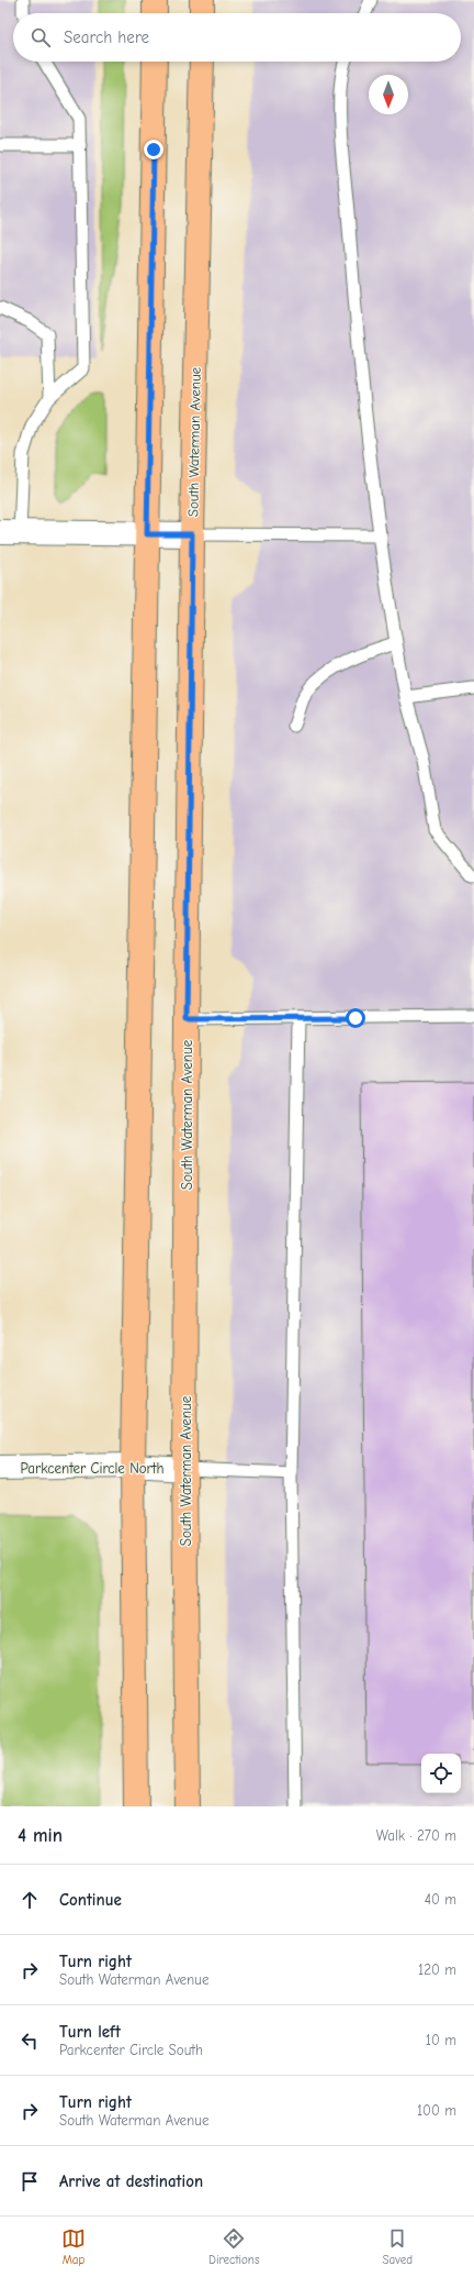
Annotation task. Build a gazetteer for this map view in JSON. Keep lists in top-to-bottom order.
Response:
{
  "streets": {
    "main road": ["South Waterman Avenue"],
    "street": ["Parkcenter Circle North"]
  },
  "crossings": [
    ["South Waterman Avenue", "Parkcenter Circle North"]
  ],
  "north": "bottom",
  "page": {
    "search": "Search here",
    "heading": ["4 min", "Walk · 270 m"],
    "list": [
      ["Continue", "40 m"],
      ["Turn right", "South Waterman Avenue", "120 m"],
      ["Turn left", "Parkcenter Circle South", "10 m"],
      ["Turn right", "South Waterman Avenue", "100 m"],
      "Arrive at destination"
    ],
    "nav": ["Map", "Directions", "Saved"]
  }
}
